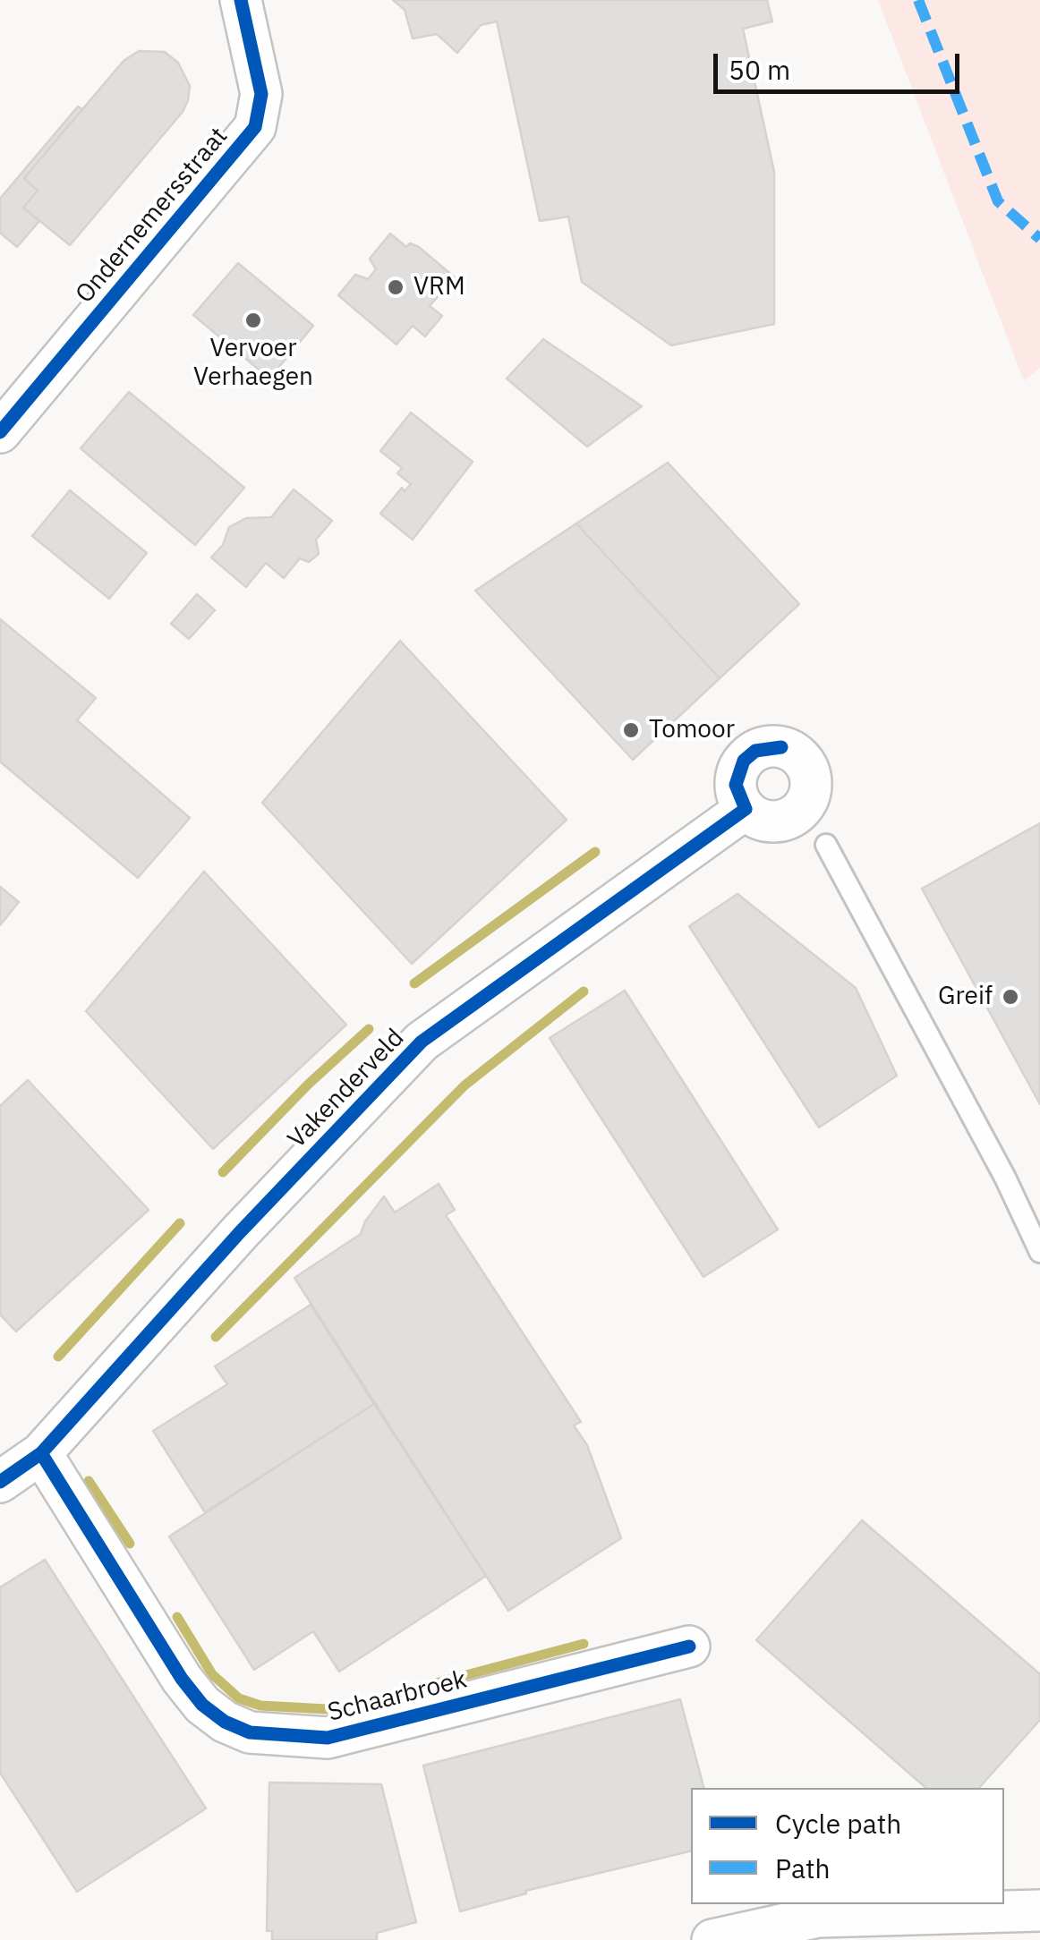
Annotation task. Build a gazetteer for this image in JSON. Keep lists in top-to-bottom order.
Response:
{
  "streets": {
    "street": ["Ondernemersstraat", "Vakenderveld", "Schaarbroek"]
  },
  "crossings": [
    ["Vakenderveld", "Schaarbroek"]
  ],
  "places": [
    "VRM",
    "Vervoer Verhaegen",
    "Tomoor",
    "Greif"
  ],
  "legend": ["Cycle path", "Path"],
  "scale_bar": "50 m"
}
